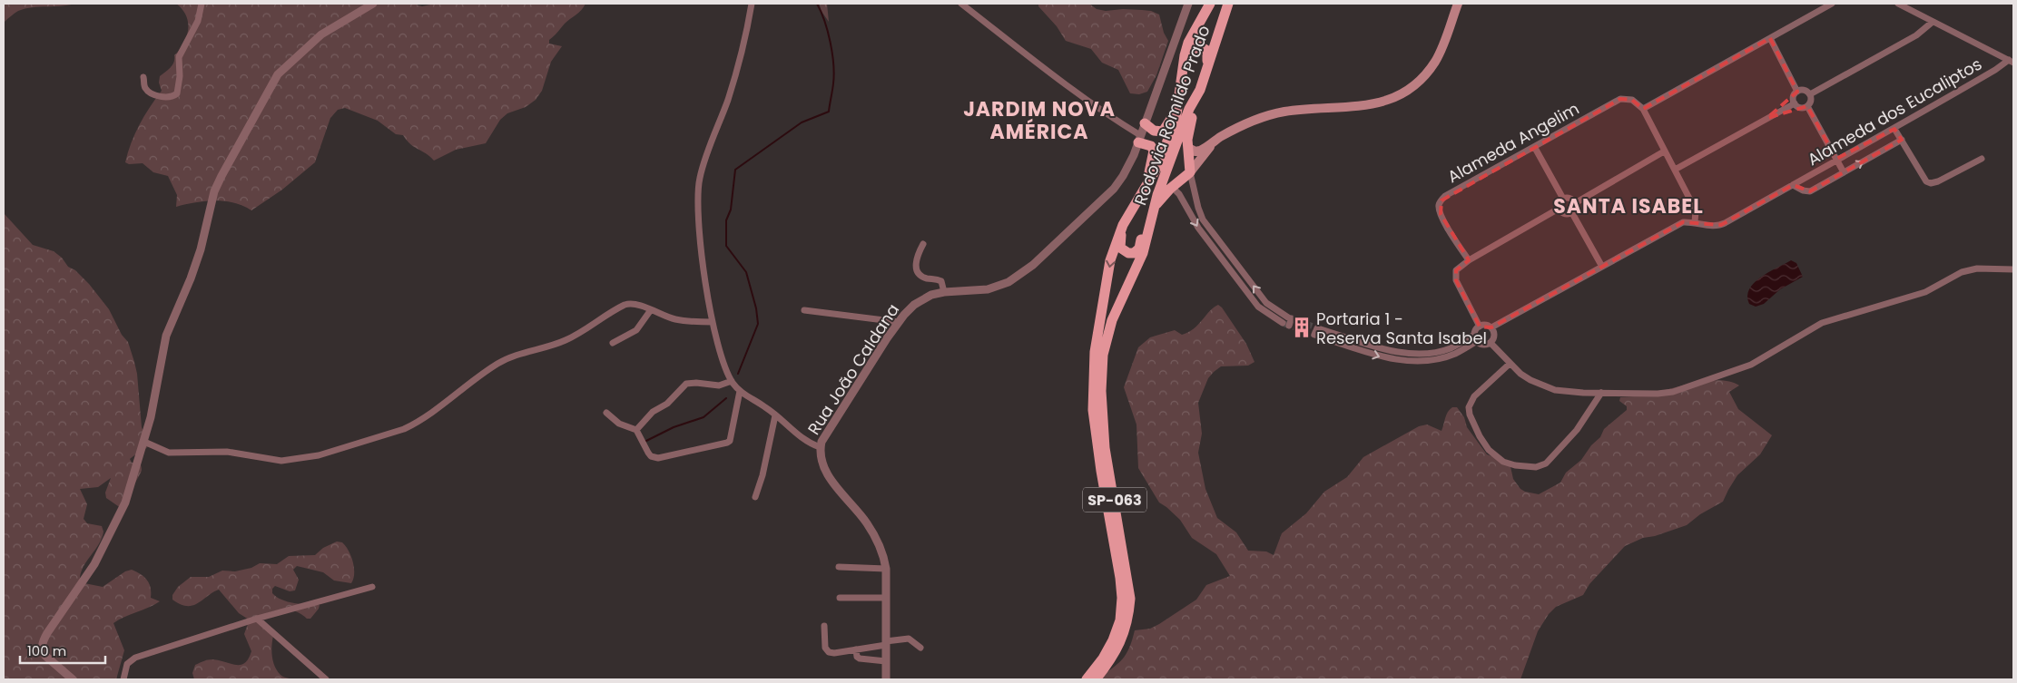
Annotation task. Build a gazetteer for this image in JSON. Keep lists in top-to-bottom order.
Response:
{
  "streets": {
    "main road": ["Rodovia Romildo Prado", "SP-063"],
    "street": ["Alameda dos Eucaliptos", "Alameda Angelim", "Rua João Caldana"]
  },
  "districts": ["JARDIM NOVA AMÉRICA", "SANTA ISABEL"],
  "places": {
    "building": ["Portaria 1 - Reserva Santa Isabel"]
  },
  "scale_bar": "100 m"
}
